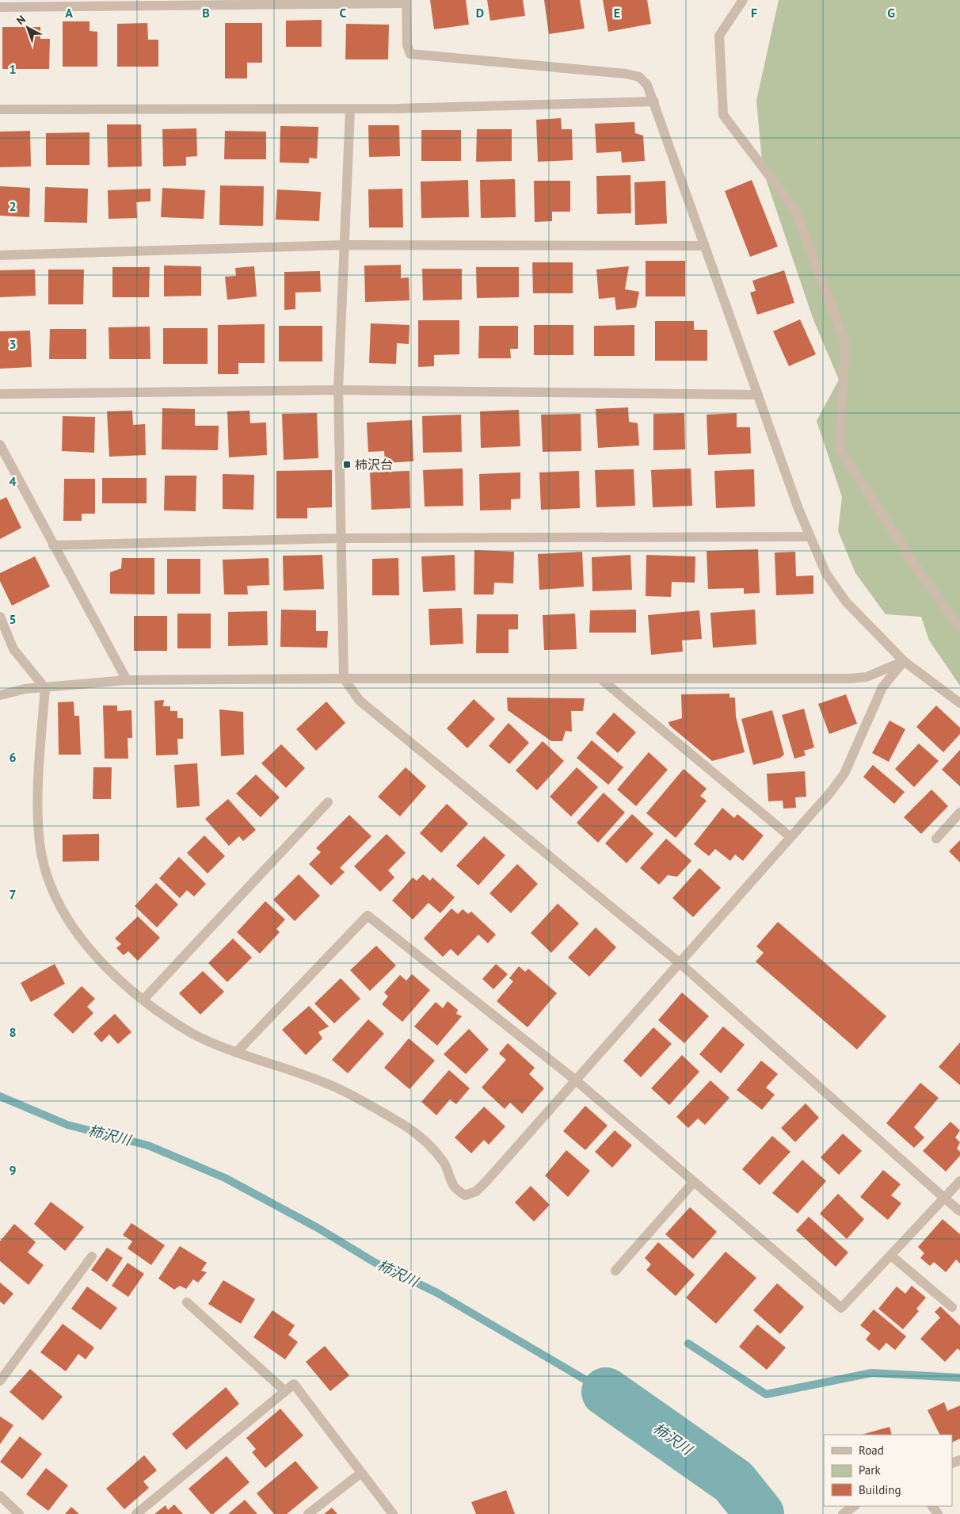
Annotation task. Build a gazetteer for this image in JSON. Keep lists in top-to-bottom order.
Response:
{
  "water": ["柿沢川"],
  "places": {
    "transit": ["柿沢台"]
  },
  "legend": ["Road", "Park", "Building"],
  "north": "top left",
  "grid": {
    "columns": [
      "A",
      "B",
      "C",
      "D",
      "E",
      "F",
      "G"
    ],
    "rows": [
      "1",
      "2",
      "3",
      "4",
      "5",
      "6",
      "7",
      "8",
      "9"
    ]
  }
}
